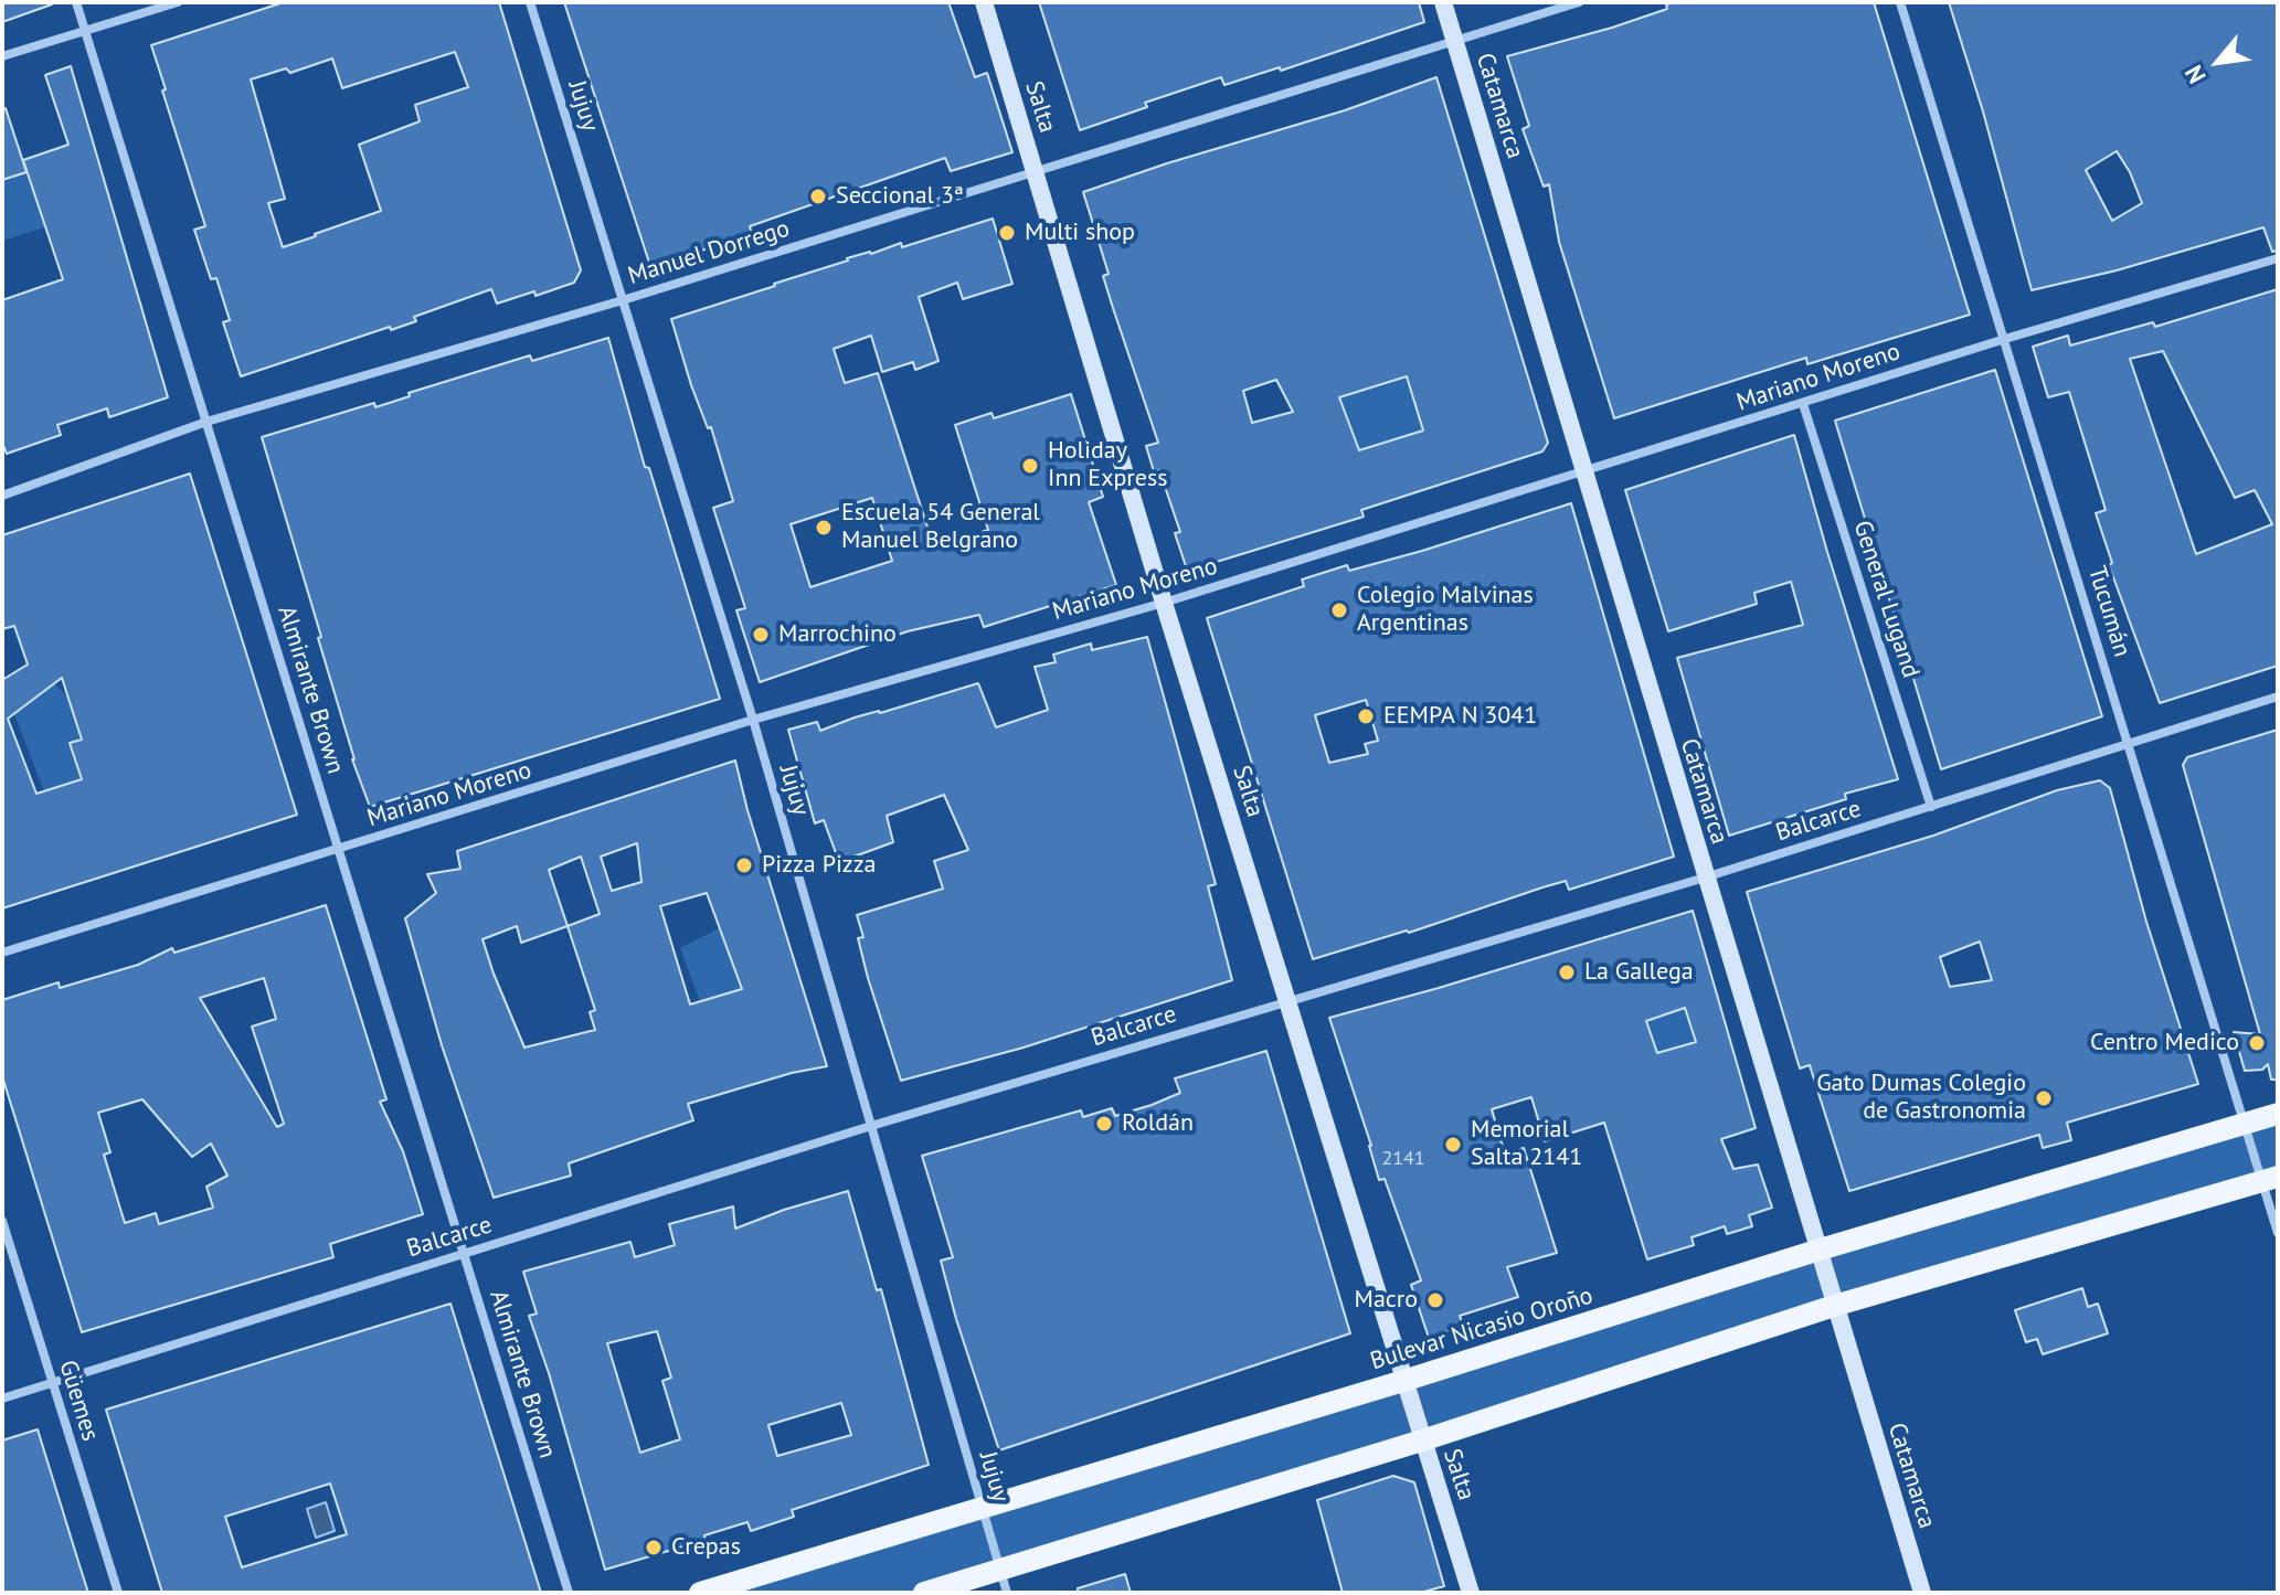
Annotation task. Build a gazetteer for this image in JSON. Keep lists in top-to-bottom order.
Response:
{
  "streets": {
    "main road": ["Catamarca", "Salta", "Bulevar Nicasio Oroño"],
    "street": [
      "Jujuy",
      "Manuel Dorrego",
      "Mariano Moreno",
      "General Lugand",
      "Tucumán",
      "Almirante Brown",
      "Balcarce",
      "Güemes"
    ]
  },
  "crossings": [
    ["Jujuy", "Manuel Dorrego"],
    ["Jujuy", "Mariano Moreno"],
    ["Jujuy", "Balcarce"],
    ["Jujuy", "Bulevar Nicasio Oroño"],
    ["Catamarca", "Manuel Dorrego"],
    ["Catamarca", "Mariano Moreno"],
    ["Catamarca", "Balcarce"],
    ["Catamarca", "Bulevar Nicasio Oroño"],
    ["Salta", "Manuel Dorrego"],
    ["Salta", "Mariano Moreno"],
    ["Salta", "Balcarce"],
    ["Salta", "Bulevar Nicasio Oroño"],
    ["Manuel Dorrego", "Almirante Brown"],
    ["Mariano Moreno", "General Lugand"],
    ["Mariano Moreno", "Tucumán"],
    ["Mariano Moreno", "Almirante Brown"],
    ["General Lugand", "Balcarce"],
    ["Tucumán", "Balcarce"],
    ["Tucumán", "Bulevar Nicasio Oroño"],
    ["Almirante Brown", "Balcarce"],
    ["Balcarce", "Güemes"]
  ],
  "places": [
    "Seccional 3ª",
    "Multi shop",
    "Holiday Inn Express",
    "Escuela 54 General Manuel Belgrano",
    "Colegio Malvinas Argentinas",
    "Marrochino",
    "EEMPA N 3041",
    "Pizza Pizza",
    "La Gallega",
    "Centro Medico",
    "Gato Dumas Colegio de Gastronomia",
    "Roldán",
    "Memorial Salta 2141",
    "Macro",
    "Crepas"
  ],
  "house_numbers": ["2141"],
  "north": "bottom left"
}
